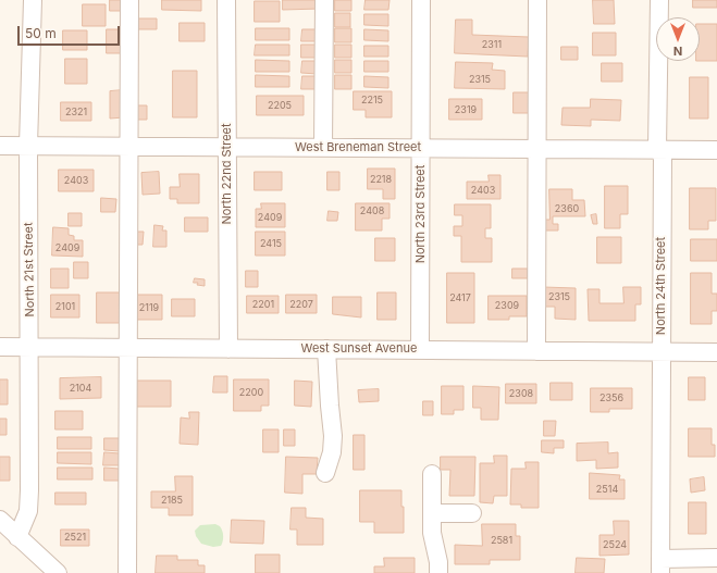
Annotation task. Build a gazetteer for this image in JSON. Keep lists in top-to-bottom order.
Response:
{
  "streets": {
    "street": [
      "West Breneman Street",
      "North 22nd Street",
      "North 23rd Street",
      "North 21st Street",
      "North 24th Street",
      "West Sunset Avenue"
    ]
  },
  "crossings": [
    ["West Breneman Street", "North 22nd Street"],
    ["West Breneman Street", "North 23rd Street"],
    ["West Breneman Street", "North 21st Street"],
    ["West Breneman Street", "North 24th Street"],
    ["North 22nd Street", "West Sunset Avenue"],
    ["North 23rd Street", "West Sunset Avenue"],
    ["North 21st Street", "West Sunset Avenue"],
    ["North 24th Street", "West Sunset Avenue"]
  ],
  "house_numbers": [
    "2311",
    "2315",
    "2215",
    "2205",
    "2319",
    "2321",
    "2218",
    "2403",
    "2403",
    "2360",
    "2408",
    "2409",
    "2415",
    "2409",
    "2315",
    "2417",
    "2201",
    "2207",
    "2309",
    "2101",
    "2119",
    "2104",
    "2200",
    "2308",
    "2356",
    "2514",
    "2185",
    "2521",
    "2581",
    "2524"
  ],
  "scale_bar": "50 m",
  "north": "bottom"
}
